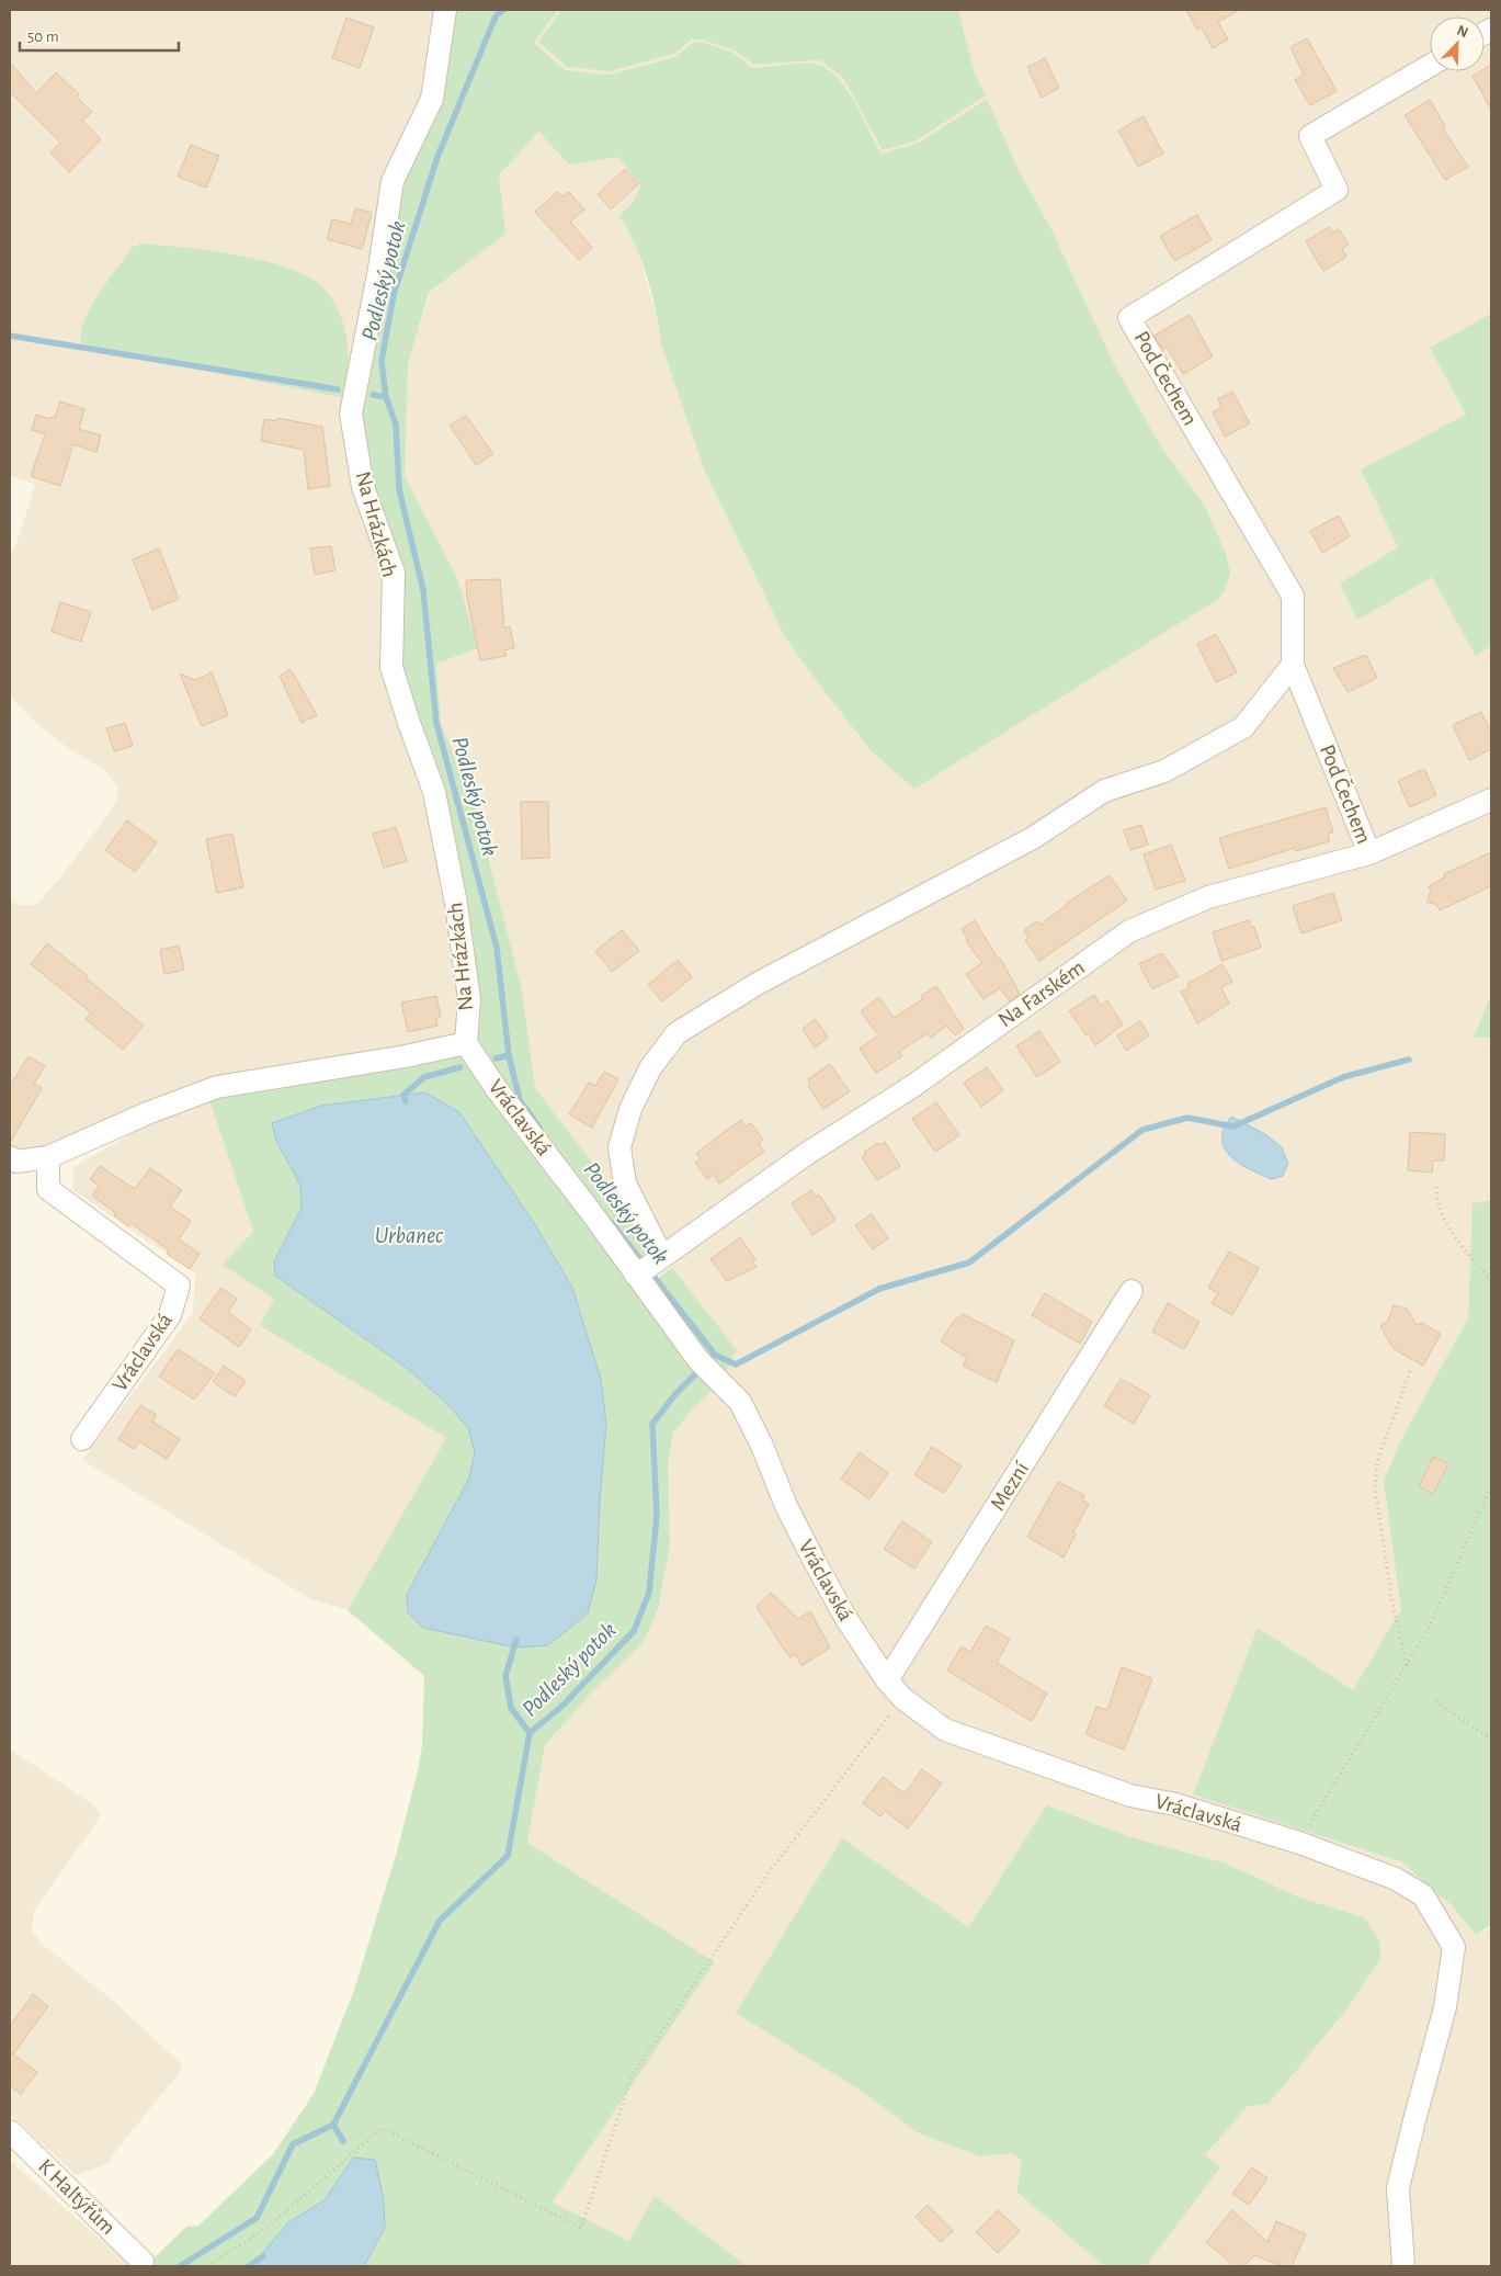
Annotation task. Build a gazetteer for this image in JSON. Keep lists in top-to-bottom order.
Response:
{
  "streets": {
    "street": [
      "Pod Čechem",
      "Na Hrázkách",
      "Na Farském",
      "Vráclavská",
      "Mezní",
      "K Haltýřům"
    ]
  },
  "crossings": [
    ["Pod Čechem", "Na Farském"],
    ["Na Hrázkách", "Vráclavská"],
    ["Na Farském", "Vráclavská"],
    ["Vráclavská", "Mezní"]
  ],
  "water": ["Podleský potok", "Urbanec"],
  "scale_bar": "50 m",
  "north": "top right"
}
